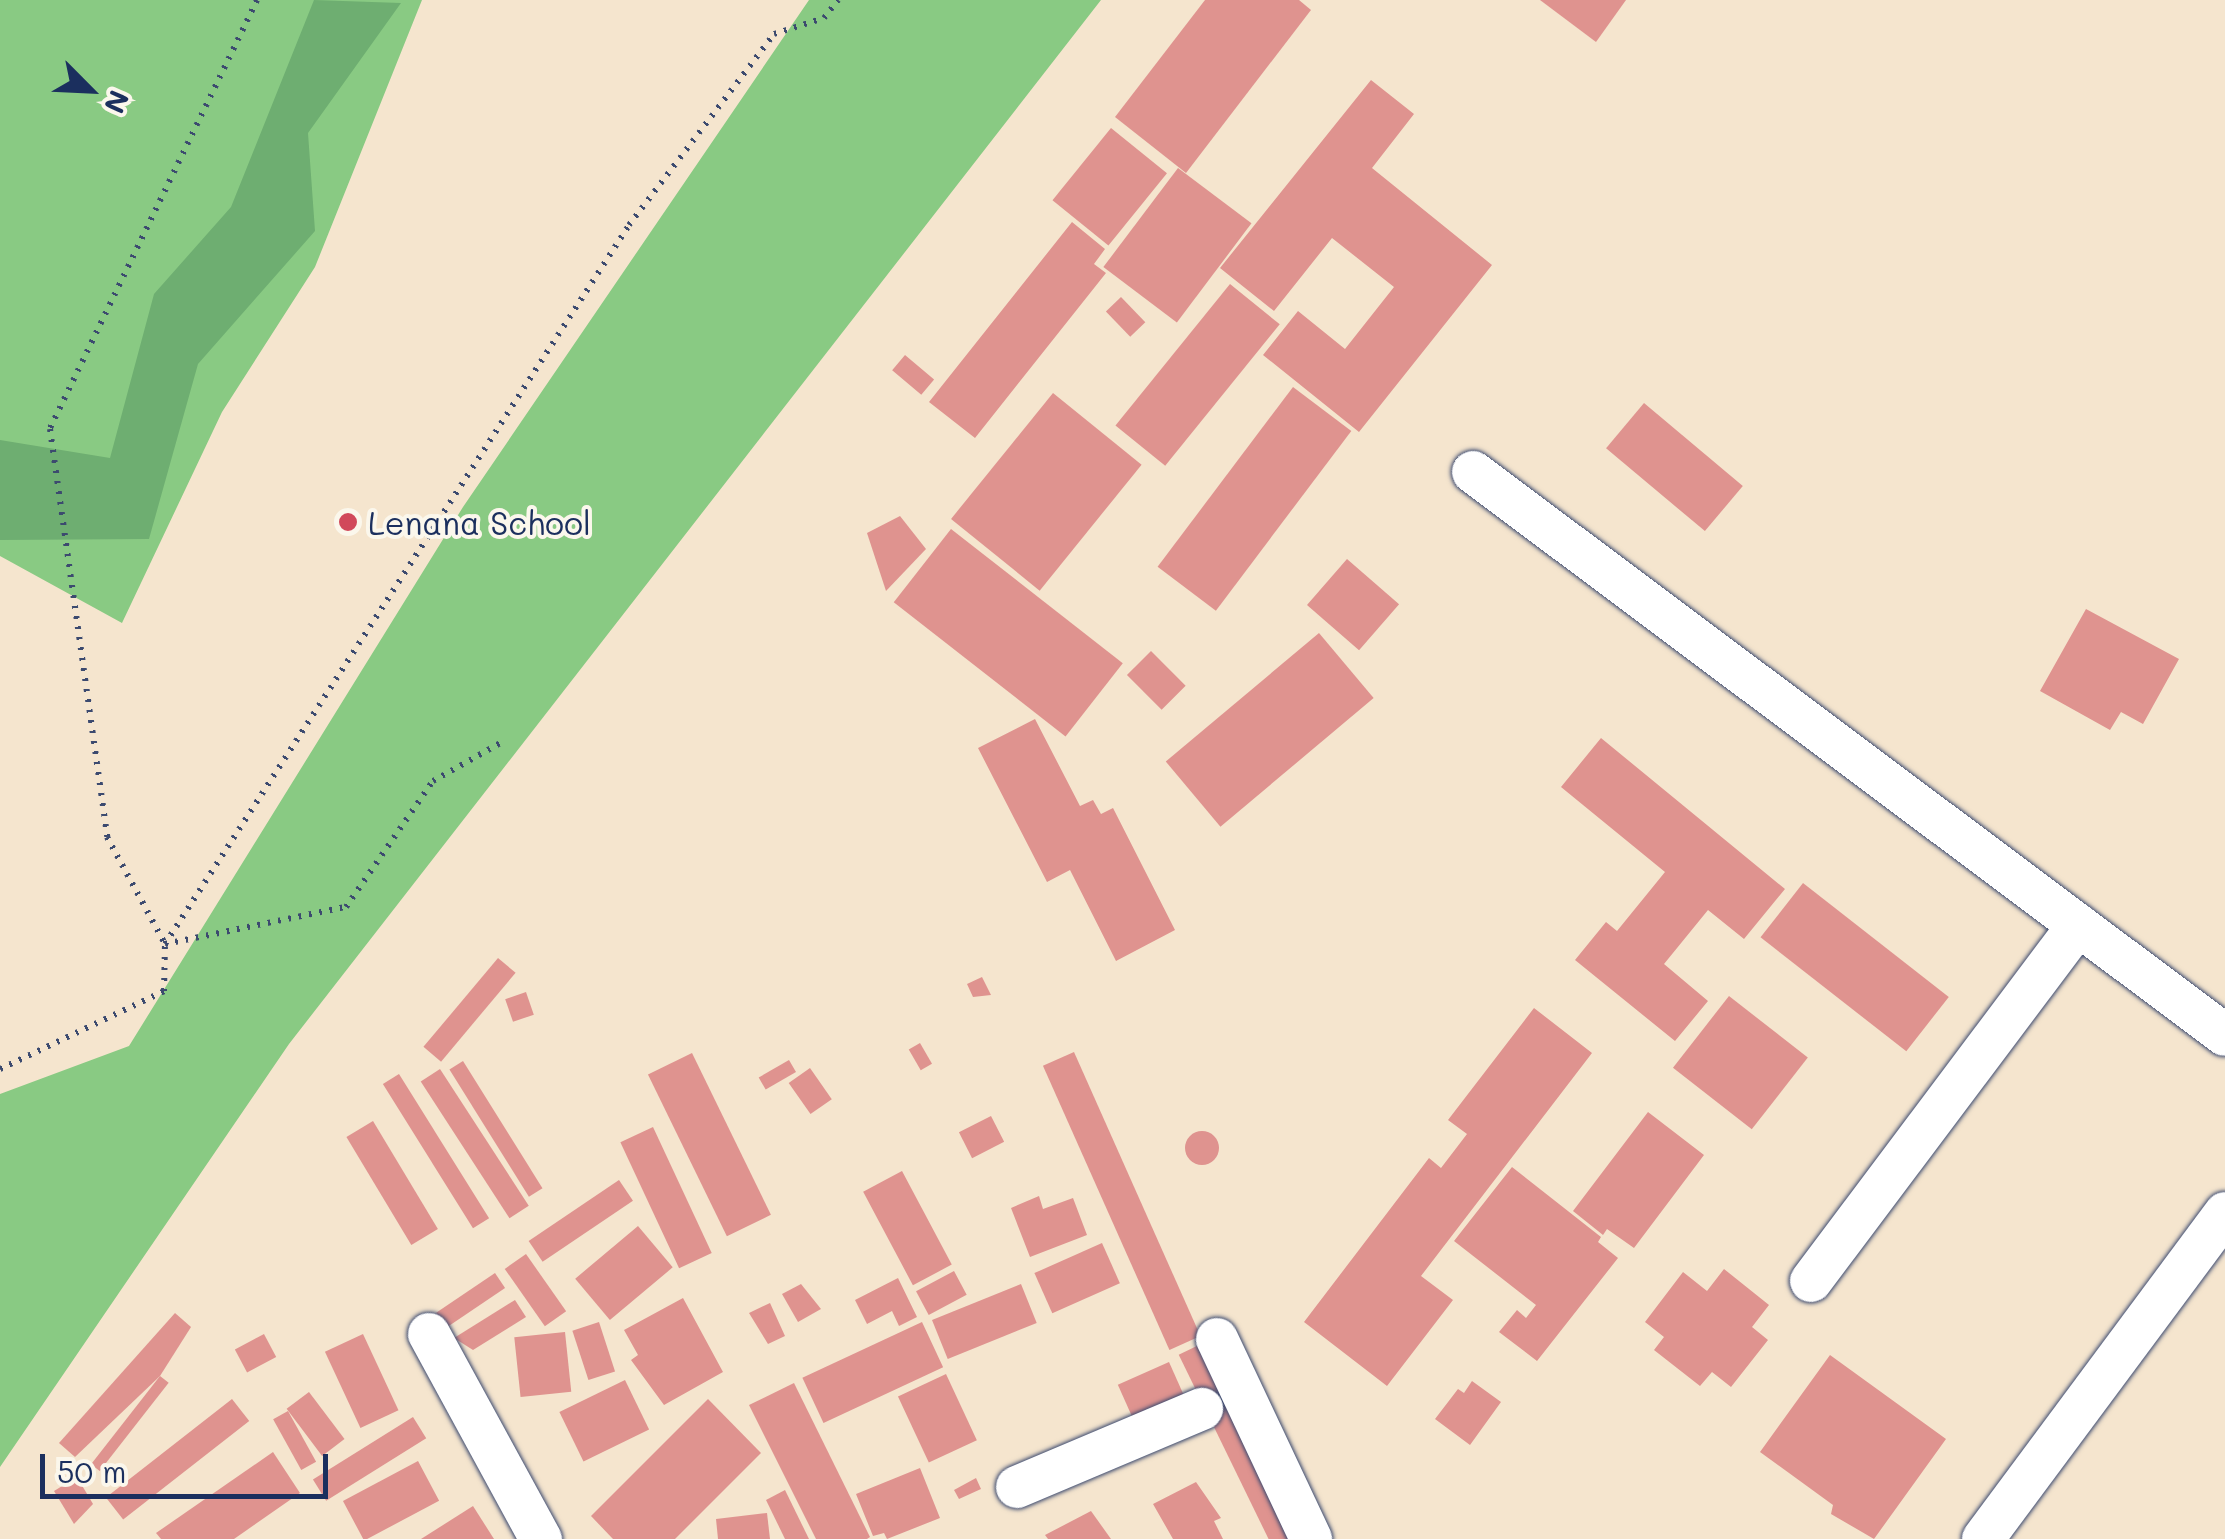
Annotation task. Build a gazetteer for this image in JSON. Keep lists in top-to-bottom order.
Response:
{
  "places": ["Lenana School"],
  "scale_bar": "50 m",
  "north": "bottom right"
}
